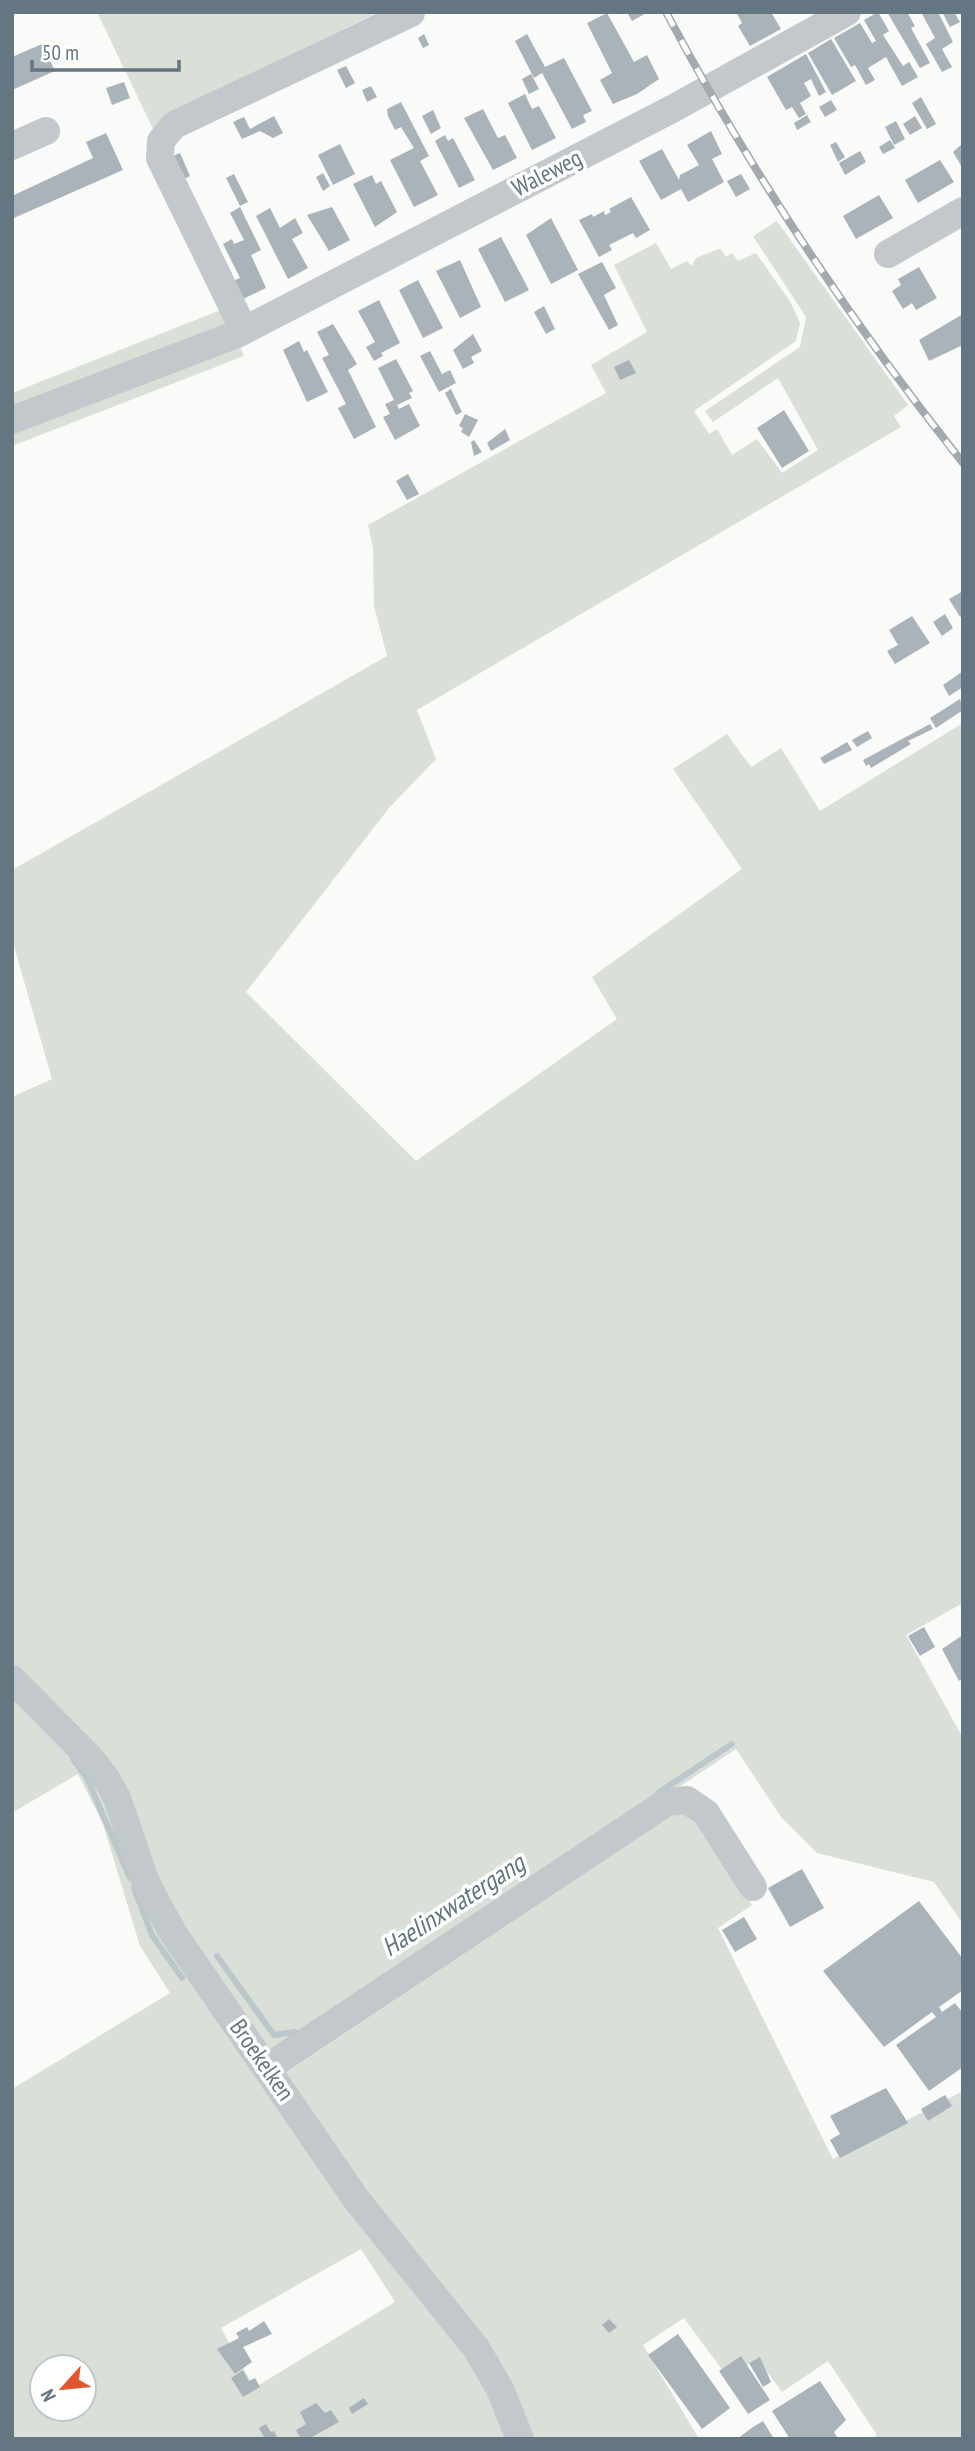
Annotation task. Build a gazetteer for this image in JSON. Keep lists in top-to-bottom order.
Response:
{
  "streets": {
    "street": ["Waleweg", "Broekelken"]
  },
  "water": ["Haelinxwatergang"],
  "scale_bar": "50 m",
  "north": "bottom left"
}
